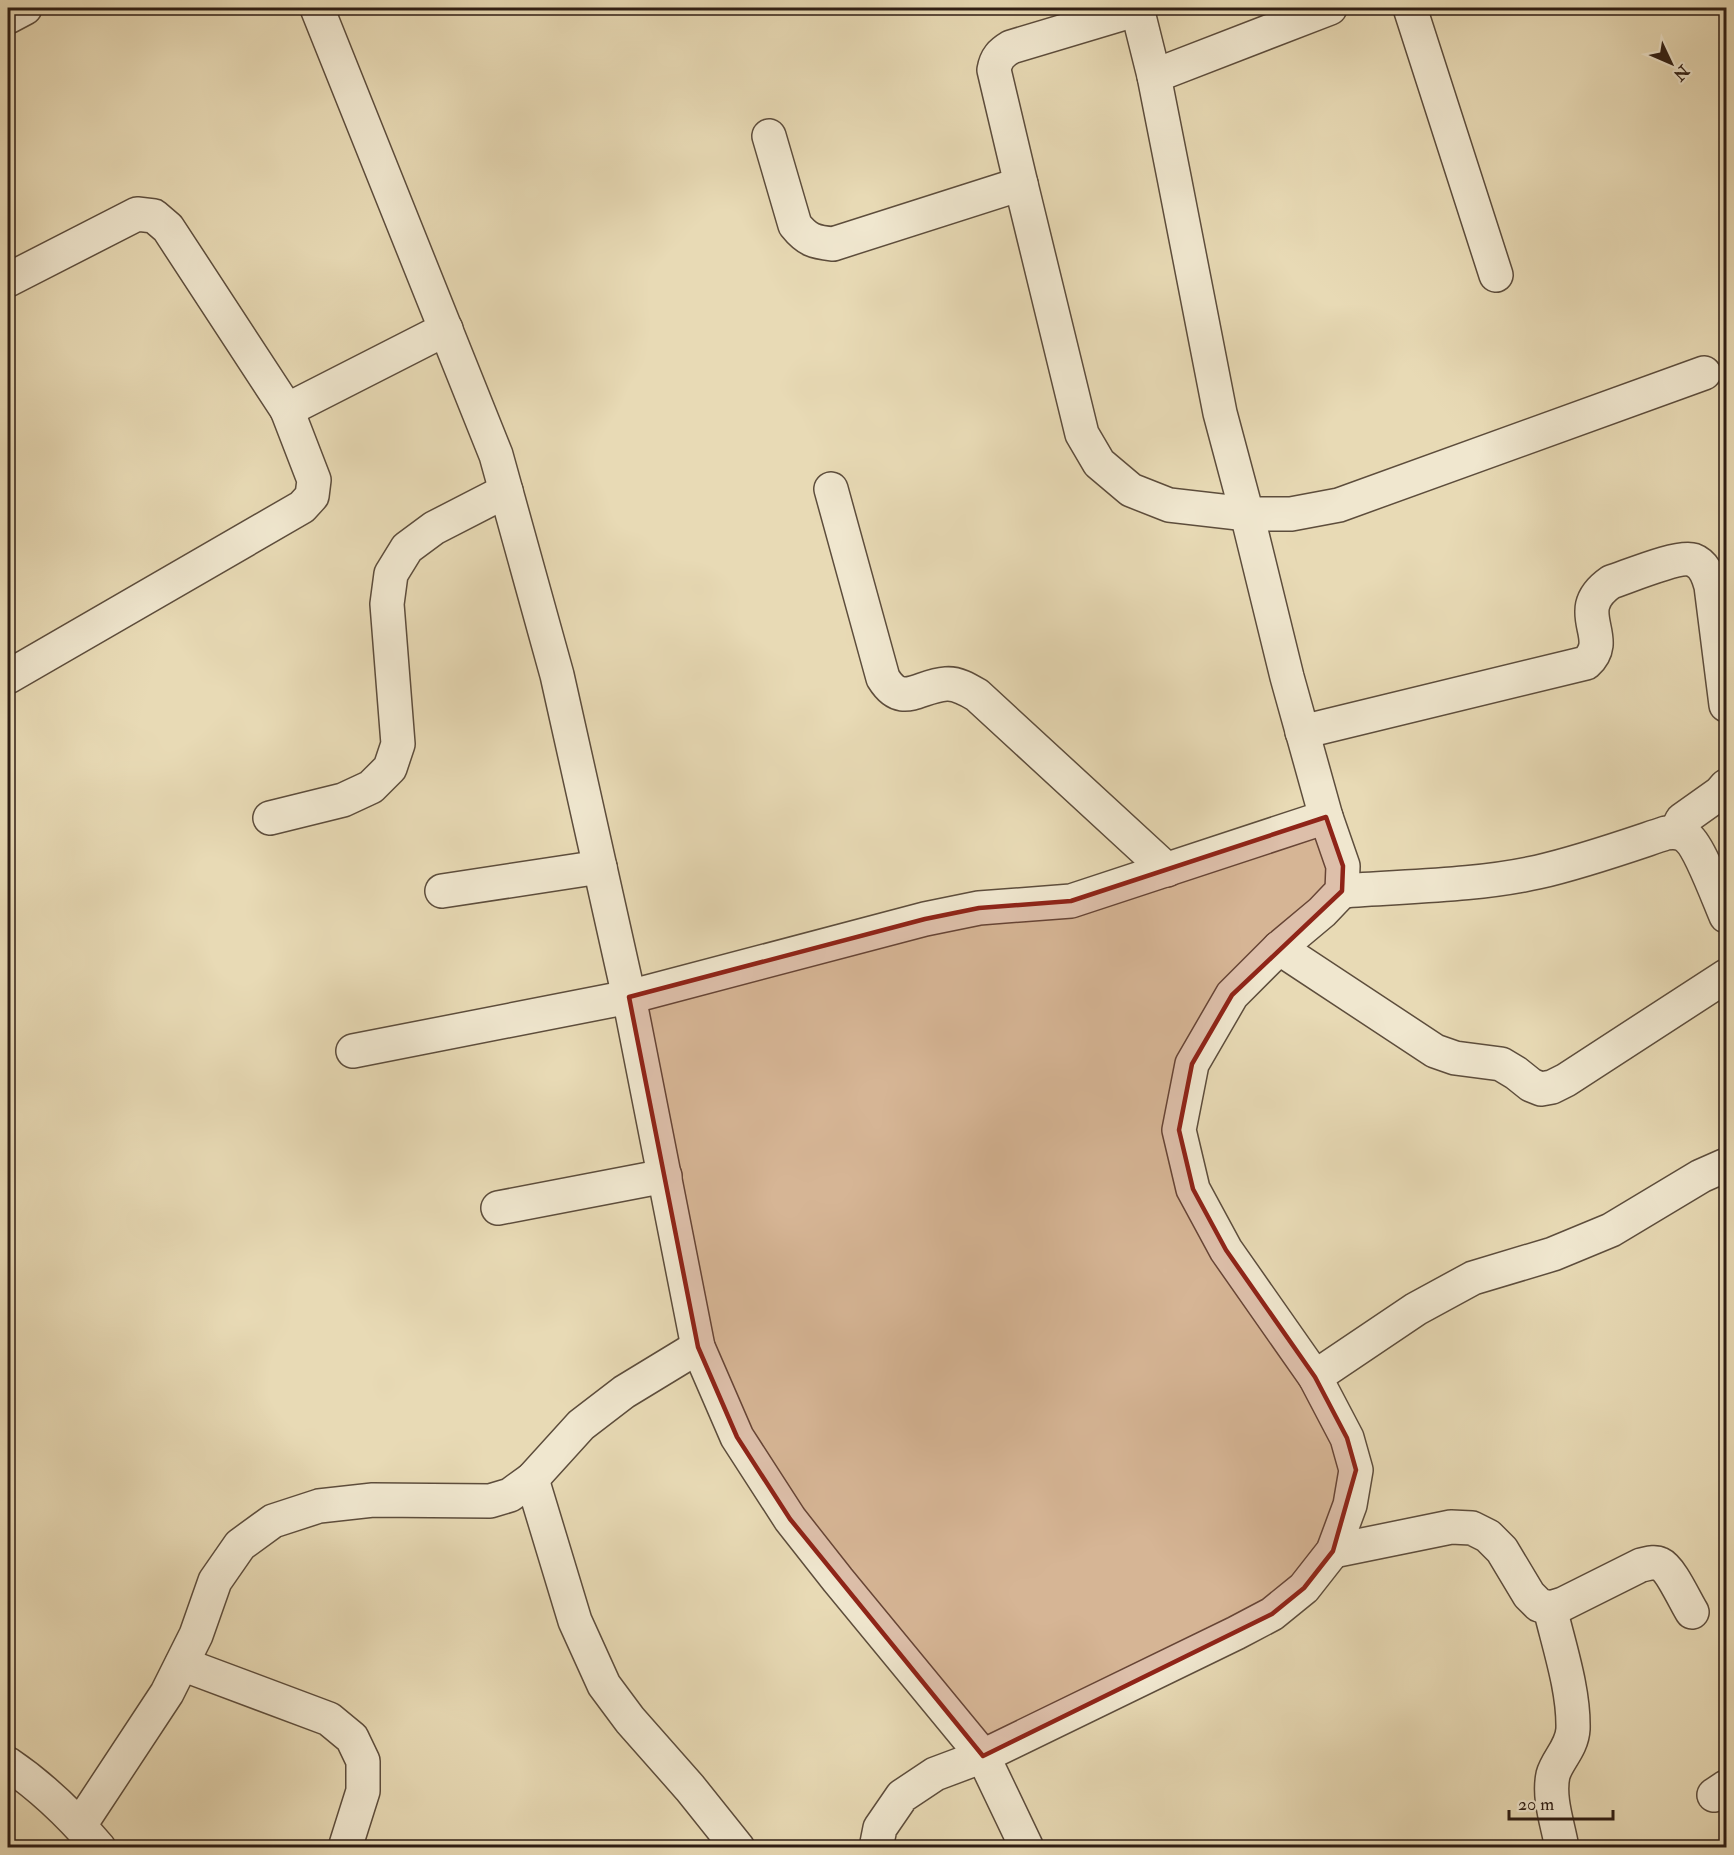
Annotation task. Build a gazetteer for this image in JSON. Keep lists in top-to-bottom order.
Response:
{
  "scale_bar": "20 m",
  "north": "bottom right"
}
